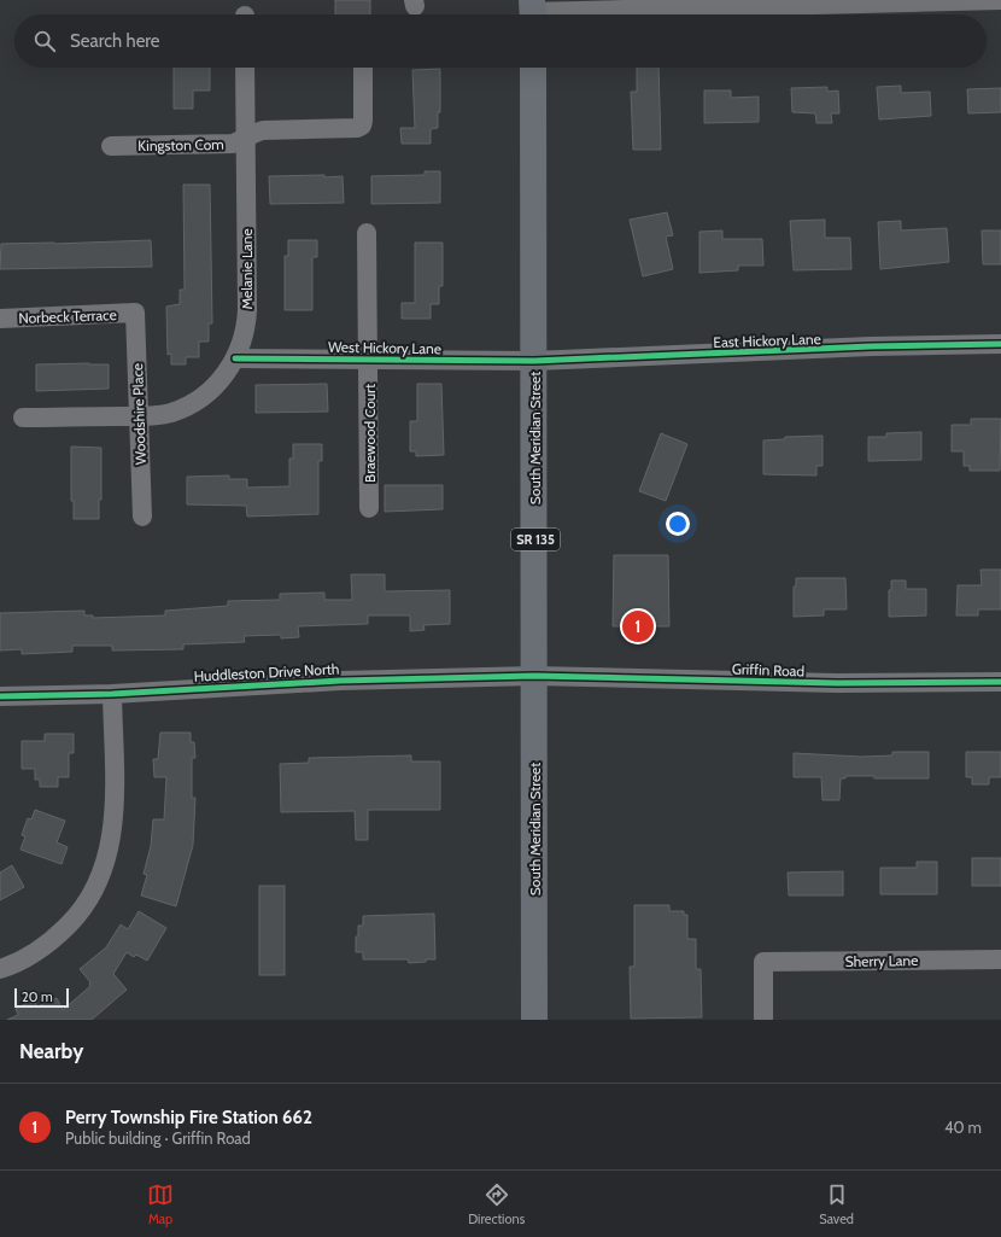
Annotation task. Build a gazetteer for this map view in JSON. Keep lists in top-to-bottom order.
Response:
{
  "streets": {
    "main road": ["South Meridian Street", "SR 135"],
    "street": [
      "Kingston Com",
      "Melanie Lane",
      "Norbeck Terrace",
      "East Hickory Lane",
      "West Hickory Lane",
      "Woodshire Place",
      "Braewood Court",
      "Griffin Road",
      "Huddleston Drive North",
      "Sherry Lane"
    ]
  },
  "crossings": [
    ["Kingston Com", "Melanie Lane"],
    ["Melanie Lane", "West Hickory Lane"],
    ["Melanie Lane", "Woodshire Place"],
    ["Norbeck Terrace", "Woodshire Place"],
    ["East Hickory Lane", "West Hickory Lane"],
    ["East Hickory Lane", "South Meridian Street"],
    ["West Hickory Lane", "Braewood Court"],
    ["West Hickory Lane", "South Meridian Street"],
    ["South Meridian Street", "Griffin Road"],
    ["South Meridian Street", "Huddleston Drive North"],
    ["Griffin Road", "Huddleston Drive North"]
  ],
  "scale_bar": "20 m",
  "page": {
    "search": "Search here",
    "pins": "1",
    "scale": "20 m",
    "heading": "Nearby",
    "list": [
      {
        "mark": "1",
        "name": "Perry Township Fire Station 662",
        "note": "Public building · Griffin Road",
        "value": "40 m"
      }
    ],
    "nav": ["Map", "Directions", "Saved"]
  }
}
